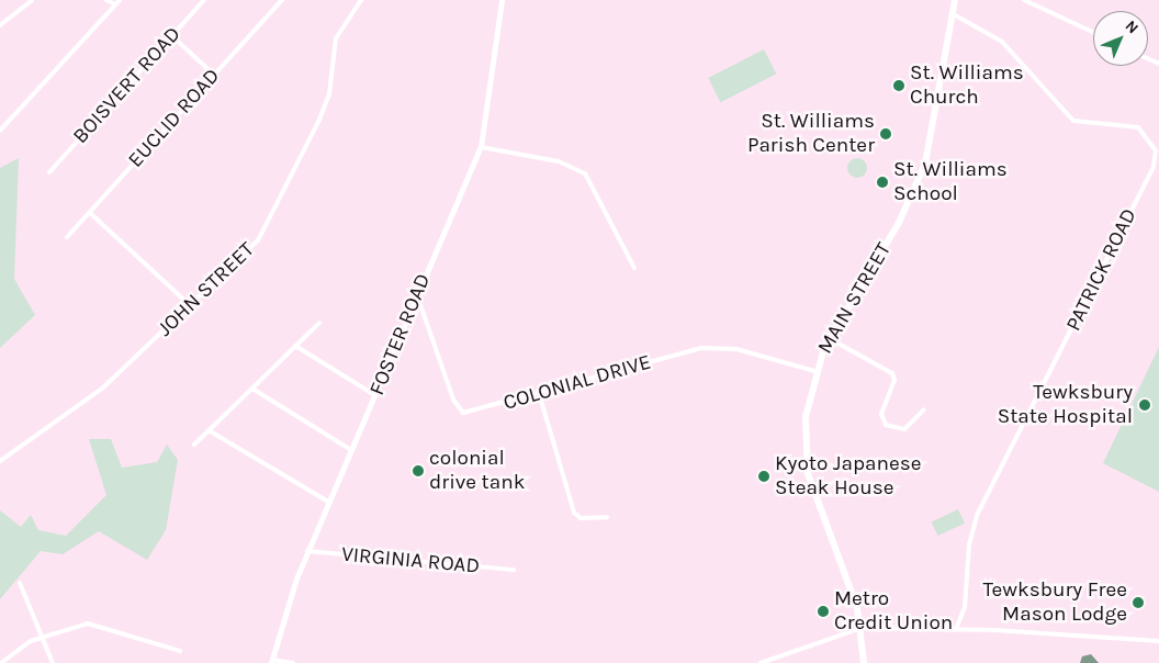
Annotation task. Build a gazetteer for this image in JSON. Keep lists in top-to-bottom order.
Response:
{
  "streets": {
    "main road": ["MAIN STREET"],
    "street": [
      "BOISVERT ROAD",
      "EUCLID ROAD",
      "PATRICK ROAD",
      "JOHN STREET",
      "FOSTER ROAD",
      "COLONIAL DRIVE",
      "VIRGINIA ROAD"
    ]
  },
  "crossings": [
    ["PATRICK ROAD", "MAIN STREET"],
    ["MAIN STREET", "COLONIAL DRIVE"],
    ["FOSTER ROAD", "COLONIAL DRIVE"],
    ["FOSTER ROAD", "VIRGINIA ROAD"]
  ],
  "places": [
    "St. Williams Church",
    "St. Williams Parish Center",
    "St. Williams School",
    "Tewksbury State Hospital",
    "colonial drive tank",
    "Kyoto Japanese Steak House",
    "Tewksbury Free Mason Lodge",
    "Metro Credit Union"
  ],
  "north": "top right"
}
